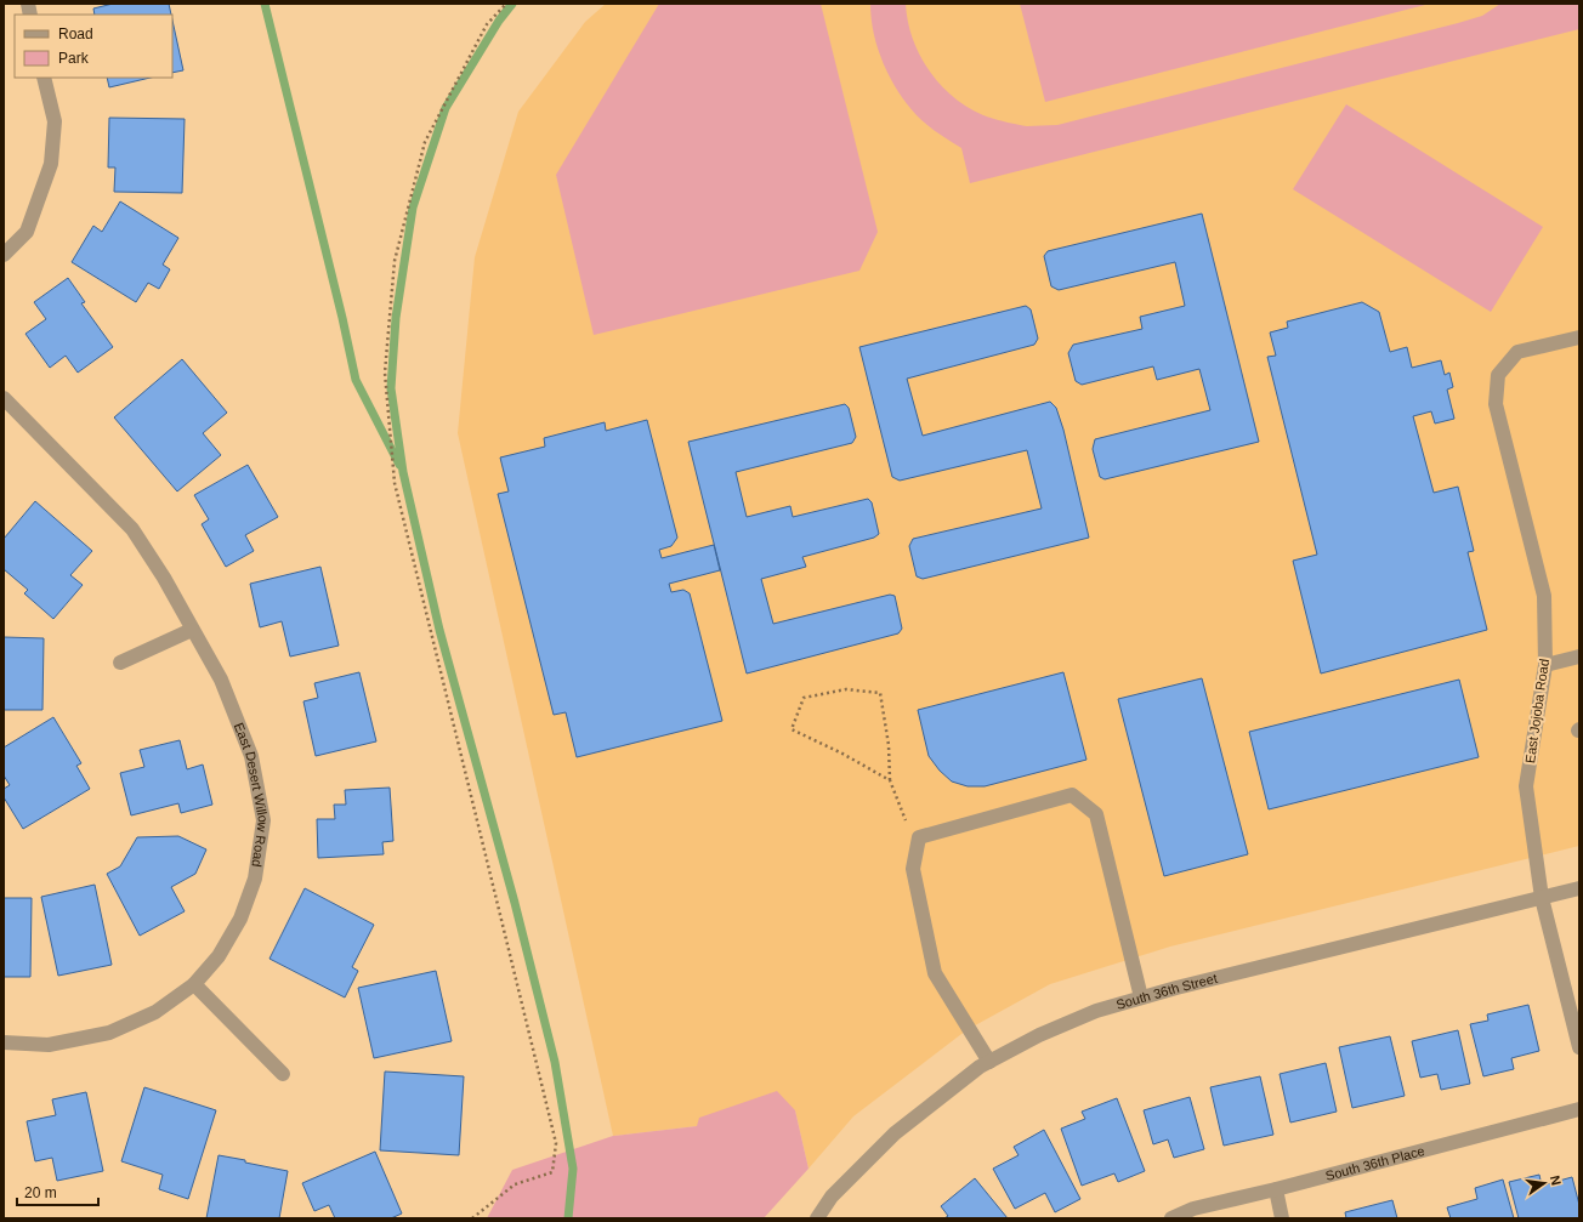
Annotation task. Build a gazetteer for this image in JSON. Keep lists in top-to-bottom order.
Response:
{
  "streets": {
    "street": [
      "East Jojoba Road",
      "East Desert Willow Road",
      "South 36th Street",
      "South 36th Place"
    ]
  },
  "crossings": [
    ["East Jojoba Road", "South 36th Street"]
  ],
  "legend": ["Road", "Park"],
  "scale_bar": "20 m",
  "north": "right"
}
